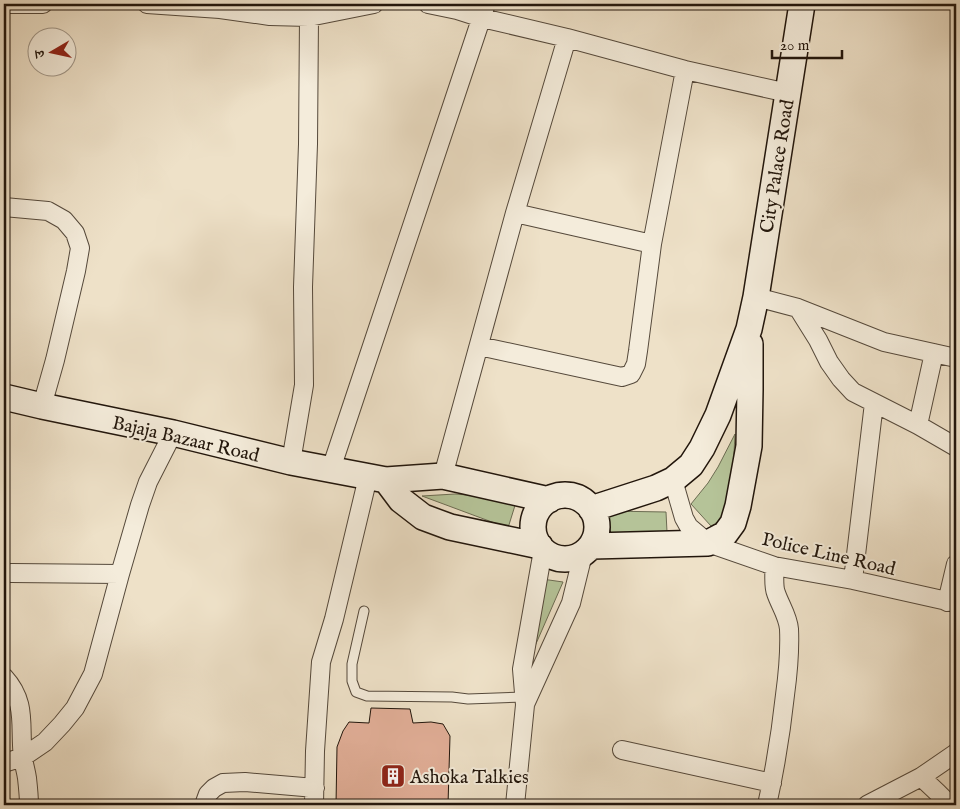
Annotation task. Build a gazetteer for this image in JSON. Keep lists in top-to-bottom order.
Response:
{
  "streets": {
    "street": ["City Palace Road", "Bajaja Bazaar Road", "Police Line Road"]
  },
  "crossings": [
    ["City Palace Road", "Police Line Road"]
  ],
  "places": {
    "building": ["Ashoka Talkies"]
  },
  "scale_bar": "20 m",
  "north": "left"
}
